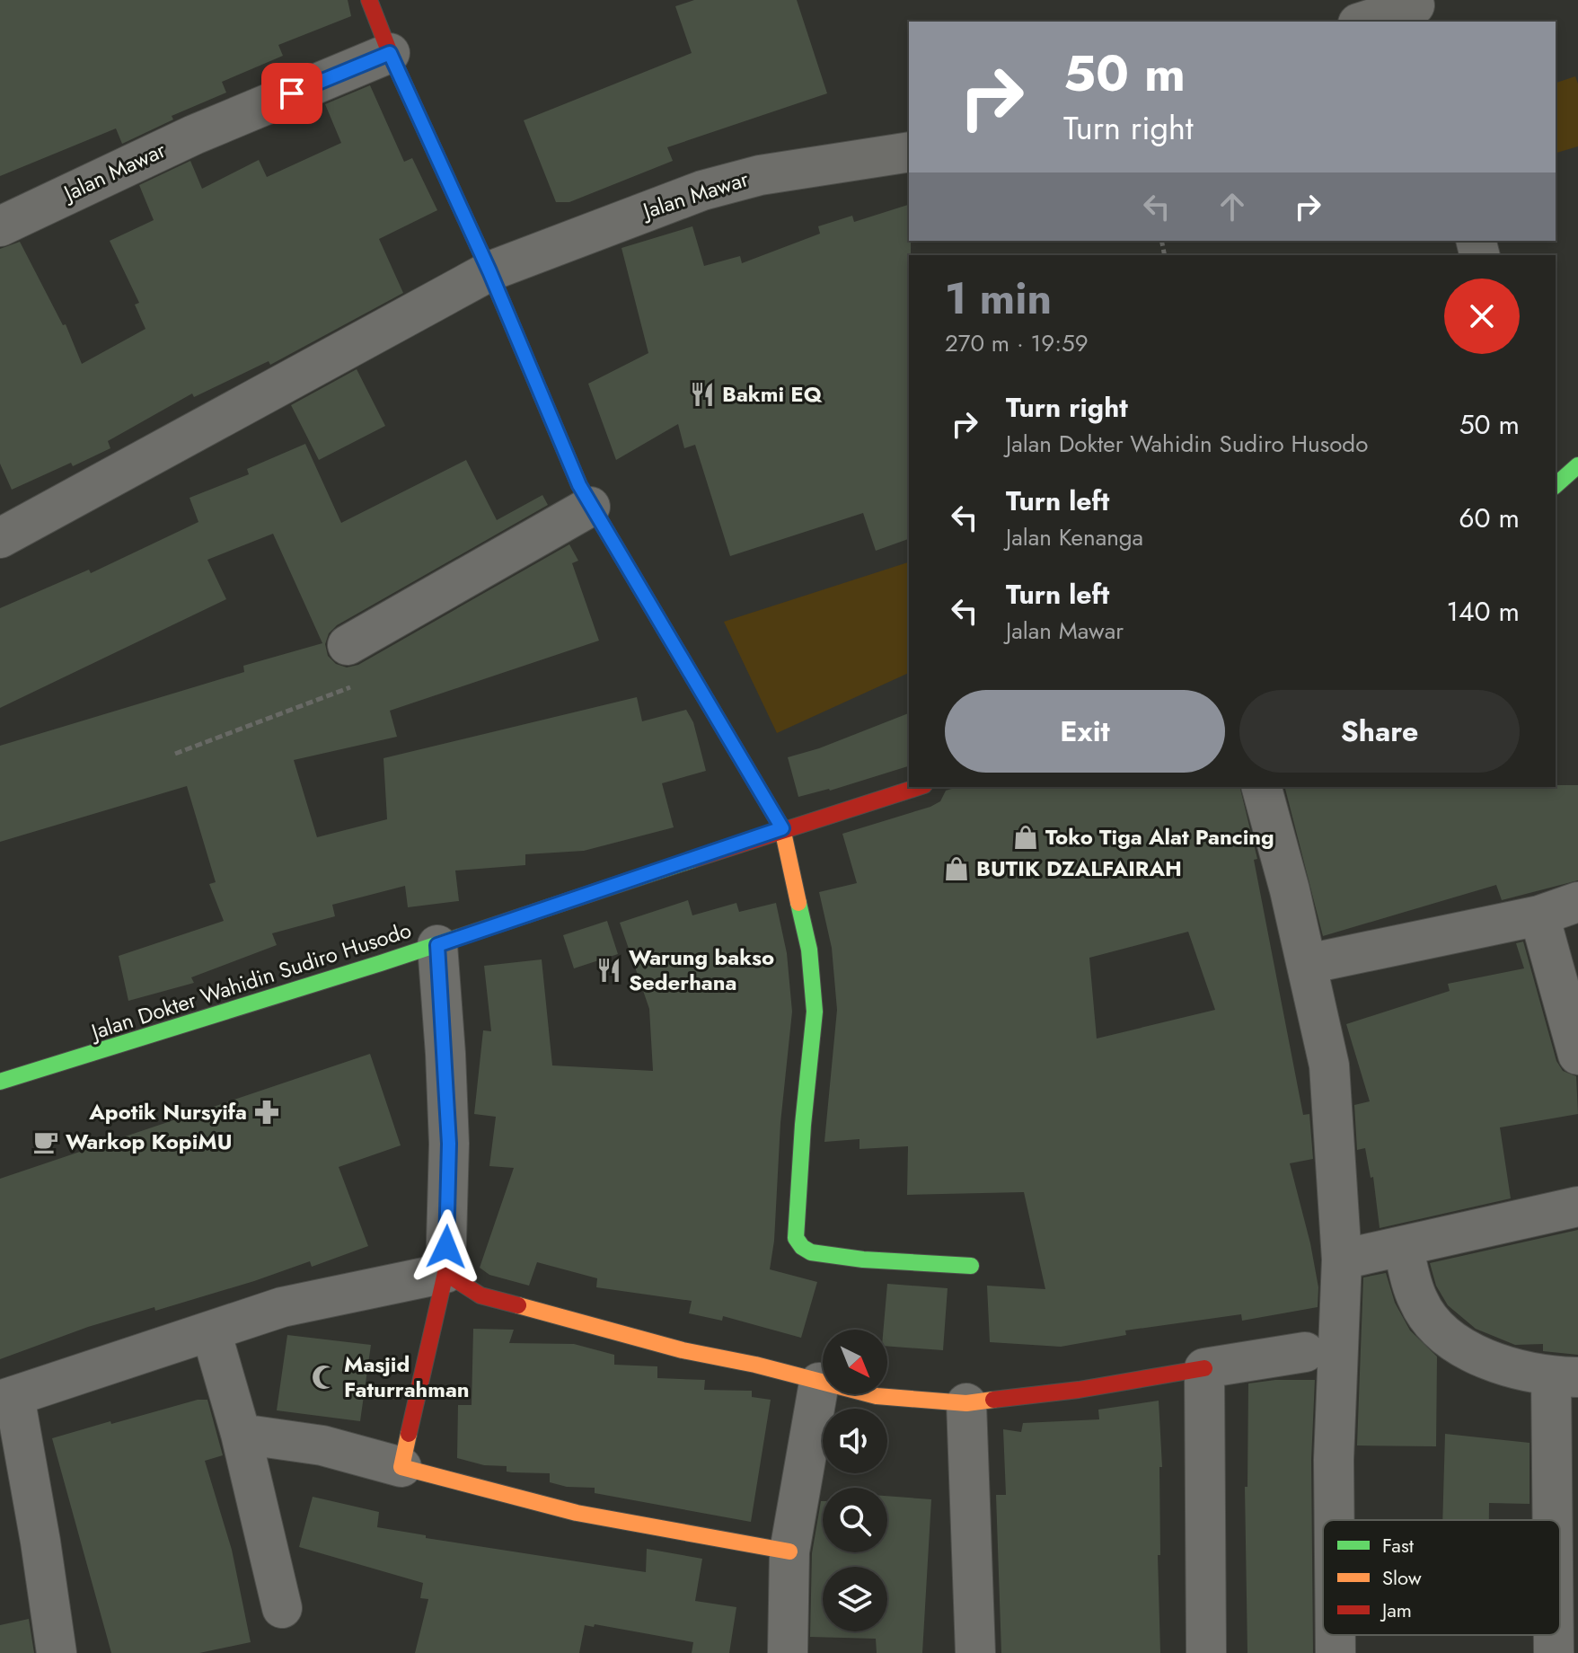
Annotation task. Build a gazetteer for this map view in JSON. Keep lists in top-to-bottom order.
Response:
{
  "streets": {
    "street": ["Jalan Mawar", "Jalan Dokter Wahidin Sudiro Husodo"]
  },
  "places": {
    "restaurant": ["Bakmi EQ", "Warung bakso Sederhana"],
    "shop": ["Toko Tiga Alat Pancing", "BUTIK DZALFAIRAH"],
    "pharmacy": ["Apotik Nursyifa"],
    "cafe": ["Warkop KopiMU"],
    "mosque": ["Masjid Faturrahman"]
  },
  "legend": ["Fast", "Slow", "Jam"],
  "north": "bottom right",
  "page": {
    "turn": ["50 m", "Turn right"],
    "heading": ["1 min", "270 m · 19:59"],
    "list": [
      {
        "name": "Turn right",
        "note": "Jalan Dokter Wahidin Sudiro Husodo",
        "value": "50 m"
      },
      {
        "name": "Turn left",
        "note": "Jalan Kenanga",
        "value": "60 m"
      },
      {
        "name": "Turn left",
        "note": "Jalan Mawar",
        "value": "140 m"
      }
    ],
    "buttons": ["Exit", "Share"]
  }
}
